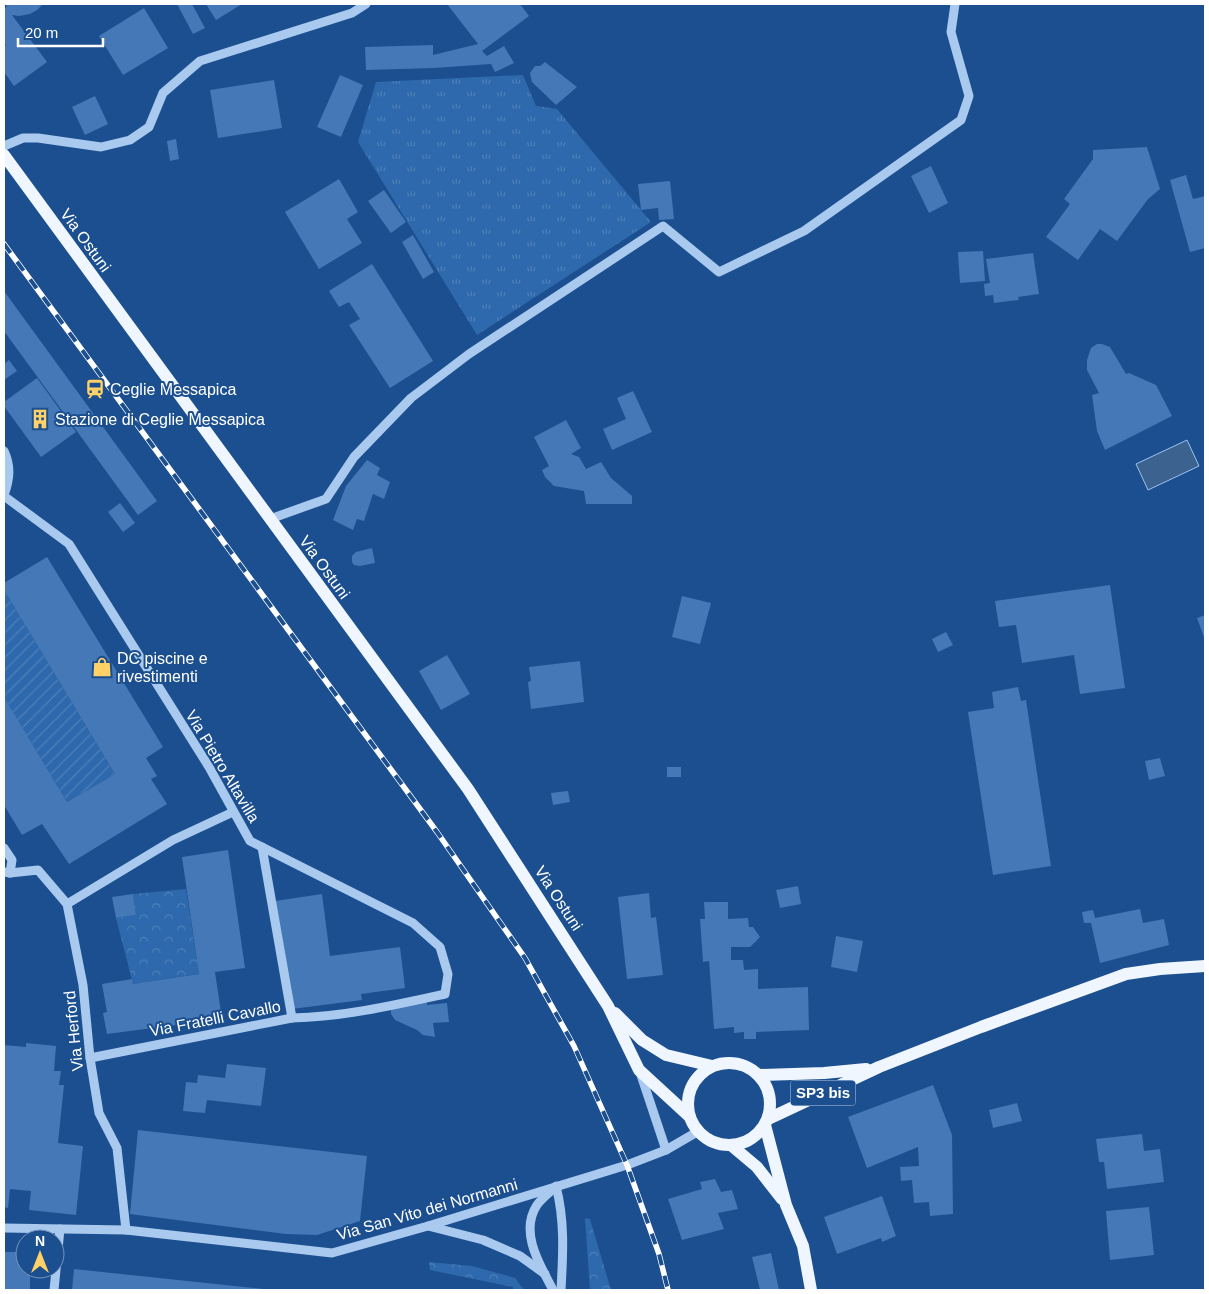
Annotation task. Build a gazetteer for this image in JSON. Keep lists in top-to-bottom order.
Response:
{
  "streets": {
    "main road": ["Via Ostuni", "SP3 bis"],
    "street": [
      "Via Pietro Altavilla",
      "Via Fratelli Cavallo",
      "Via Herford",
      "Via San Vito dei Normanni"
    ]
  },
  "crossings": [
    ["Via Pietro Altavilla", "Via Fratelli Cavallo"],
    ["Via Fratelli Cavallo", "Via Herford"],
    ["Via Herford", "Via San Vito dei Normanni"],
    ["SP3 bis", "Via San Vito dei Normanni"]
  ],
  "places": {
    "station": ["Ceglie Messapica"],
    "building": ["Stazione di Ceglie Messapica"],
    "shop": ["DC piscine e rivestimenti"]
  },
  "scale_bar": "20 m",
  "north": "top"
}
